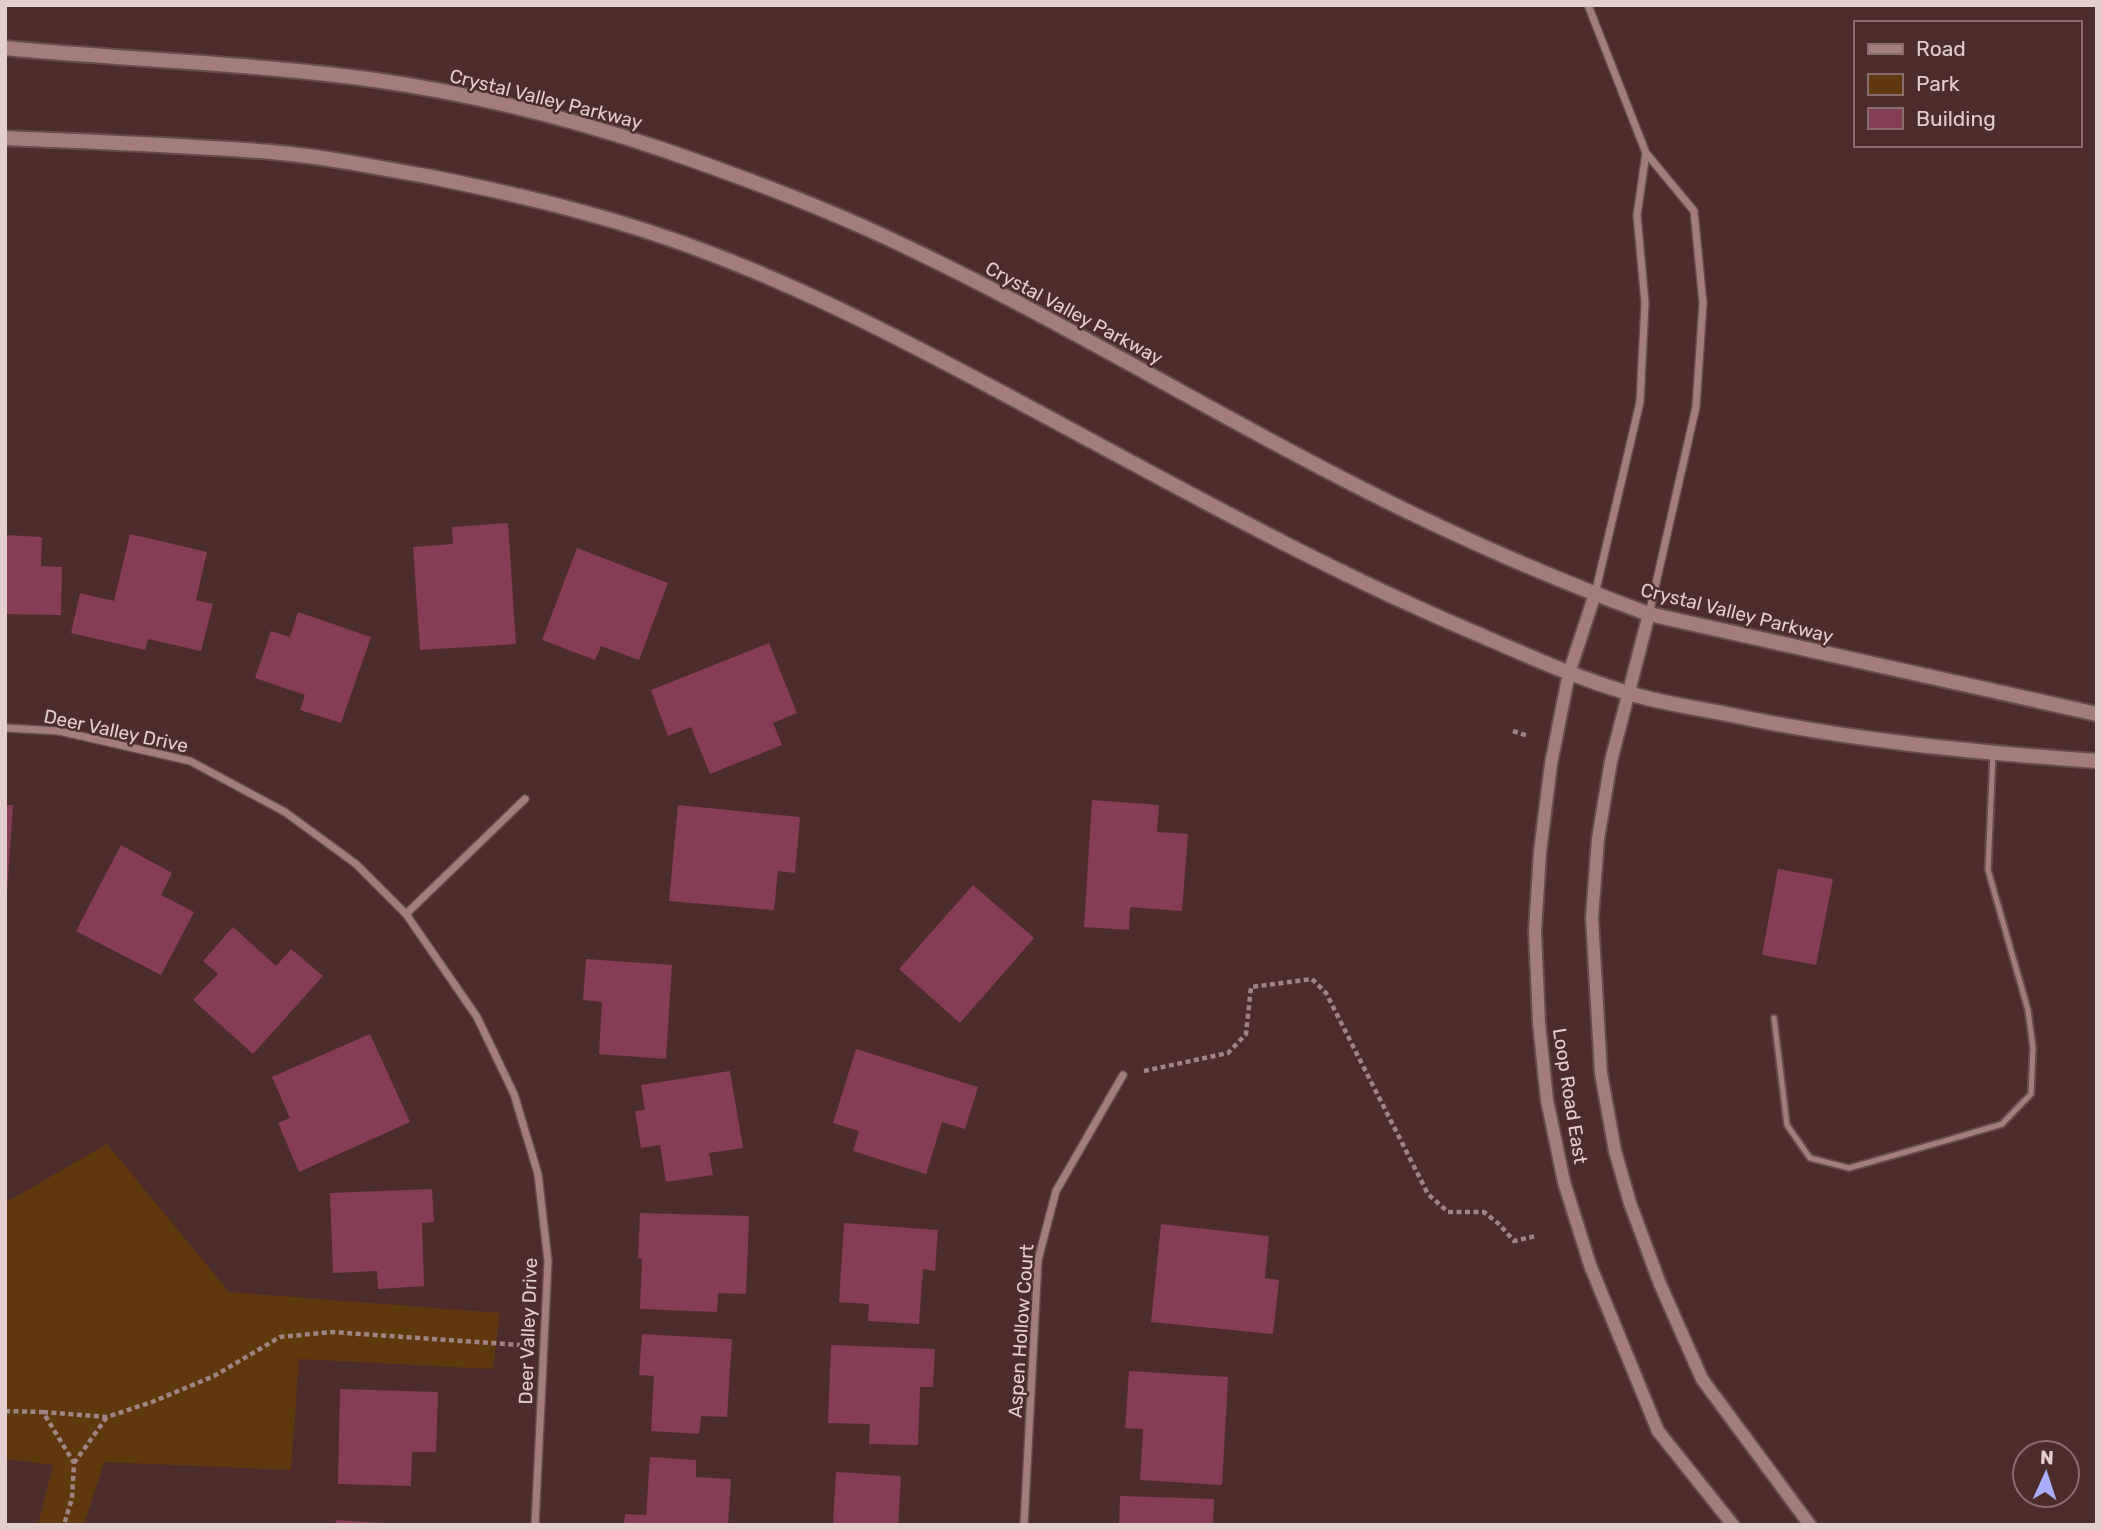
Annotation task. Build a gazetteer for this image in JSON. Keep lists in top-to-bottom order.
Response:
{
  "streets": {
    "main road": ["Crystal Valley Parkway"],
    "street": ["Deer Valley Drive", "Loop Road East", "Aspen Hollow Court"]
  },
  "crossings": [
    ["Crystal Valley Parkway", "Loop Road East"]
  ],
  "legend": ["Road", "Park", "Building"],
  "north": "top"
}
